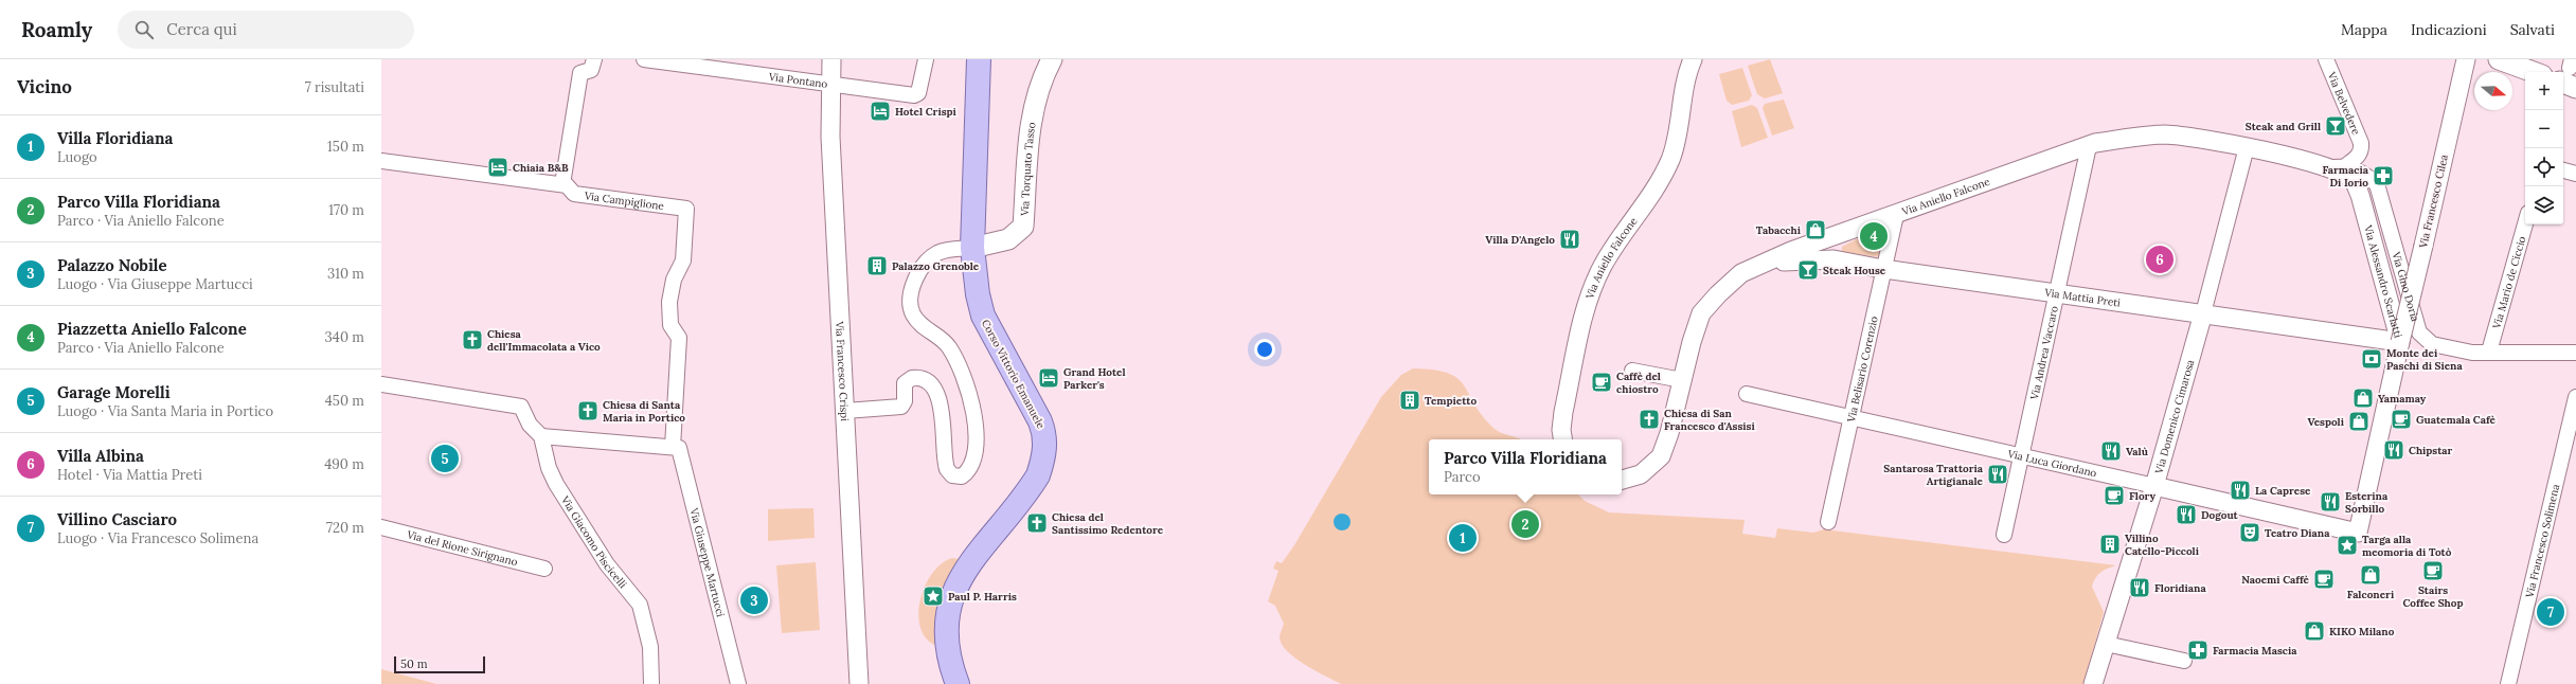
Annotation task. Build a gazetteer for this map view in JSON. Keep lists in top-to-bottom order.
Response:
{
  "streets": {
    "main road": ["Via Torquato Tasso", "Corso Vittorio Emanuele"],
    "street": [
      "Via Pontano",
      "Via Belvedere",
      "Via Aniello Falcone",
      "Via Campiglione",
      "Via Francesco Cilea",
      "Via Alessandro Scarlatti",
      "Via Mario de Ciccio",
      "Via Gino Doria",
      "Via Mattia Preti",
      "Via Andrea Vaccaro",
      "Via Belisario Corenzio",
      "Via Francesco Crispi",
      "Via Domenico Cimarosa",
      "Via Luca Giordano",
      "Via Giacomo Piscicelli",
      "Via Francesco Solimena",
      "Via del Rione Sirignano",
      "Via Giuseppe Martucci"
    ]
  },
  "crossings": [
    ["Via Pontano", "Via Francesco Crispi"],
    ["Via Belvedere", "Via Aniello Falcone"],
    ["Via Belvedere", "Via Alessandro Scarlatti"],
    ["Via Belvedere", "Via Gino Doria"],
    ["Via Torquato Tasso", "Corso Vittorio Emanuele"],
    ["Via Aniello Falcone", "Via Alessandro Scarlatti"],
    ["Via Aniello Falcone", "Via Gino Doria"],
    ["Via Aniello Falcone", "Via Mattia Preti"],
    ["Via Aniello Falcone", "Via Andrea Vaccaro"],
    ["Via Aniello Falcone", "Via Belisario Corenzio"],
    ["Via Aniello Falcone", "Via Domenico Cimarosa"],
    ["Via Campiglione", "Via Giuseppe Martucci"],
    ["Via Francesco Cilea", "Via Alessandro Scarlatti"],
    ["Via Francesco Cilea", "Via Mattia Preti"],
    ["Via Alessandro Scarlatti", "Via Gino Doria"],
    ["Via Alessandro Scarlatti", "Via Mattia Preti"],
    ["Via Alessandro Scarlatti", "Via Luca Giordano"],
    ["Via Mario de Ciccio", "Via Gino Doria"],
    ["Via Mattia Preti", "Via Andrea Vaccaro"],
    ["Via Mattia Preti", "Via Belisario Corenzio"],
    ["Via Mattia Preti", "Via Domenico Cimarosa"],
    ["Via Andrea Vaccaro", "Via Luca Giordano"],
    ["Via Belisario Corenzio", "Via Luca Giordano"],
    ["Via Domenico Cimarosa", "Via Luca Giordano"]
  ],
  "places": {
    "hotel": ["Hotel Crispi", "Chiaia B&B", "Grand Hotel Parker's"],
    "bar": ["Steak and Grill", "Steak House"],
    "pharmacy": ["Farmacia Di Iorio", "Farmacia Mascia"],
    "shop": [
      "Tabacchi",
      "Yamamay",
      "Vespoli",
      "Falconeri",
      "KIKO Milano"
    ],
    "restaurant": [
      "Villa D'Angelo",
      "Chipstar",
      "Valù",
      "Santarosa Trattoria Artigianale",
      "La Caprese",
      "Esterina Sorbillo",
      "Dogout",
      "Floridiana"
    ],
    "building": ["Palazzo Grenoble", "Tempietto", "Villino Catello-Piccoli"],
    "church": [
      "Chiesa dell'Immacolata a Vico",
      "Chiesa di Santa Maria in Portico",
      "Chiesa di San Francesco d'Assisi",
      "Chiesa del Santissimo Redentore"
    ],
    "bank": ["Monte dei Paschi di Siena"],
    "cafe": [
      "Caffè del chiostro",
      "Guatemala Cafè",
      "Flory",
      "Stairs Coffee Shop",
      "Naoemi Caffè"
    ],
    "theatre": ["Teatro Diana"],
    "place": ["Targa alla meomoria di Totò", "Paul P. Harris"]
  },
  "scale_bar": "50 m",
  "north": "right",
  "page": {
    "header": "Roamly",
    "search": "Cerca qui",
    "nav": ["Mappa", "Indicazioni", "Salvati"],
    "heading": ["Vicino", "7 risultati"],
    "map_buttons": ["+", "−"],
    "list": [
      {
        "mark": "1",
        "name": "Villa Floridiana",
        "note": "Luogo",
        "value": "150 m"
      },
      {
        "mark": "2",
        "name": "Parco Villa Floridiana",
        "note": "Parco · Via Aniello Falcone",
        "value": "170 m"
      },
      {
        "mark": "3",
        "name": "Palazzo Nobile",
        "note": "Luogo · Via Giuseppe Martucci",
        "value": "310 m"
      },
      {
        "mark": "4",
        "name": "Piazzetta Aniello Falcone",
        "note": "Parco · Via Aniello Falcone",
        "value": "340 m"
      },
      {
        "mark": "5",
        "name": "Garage Morelli",
        "note": "Luogo · Via Santa Maria in Portico",
        "value": "450 m"
      },
      {
        "mark": "6",
        "name": "Villa Albina",
        "note": "Hotel · Via Mattia Preti",
        "value": "490 m"
      },
      {
        "mark": "7",
        "name": "Villino Casciaro",
        "note": "Luogo · Via Francesco Solimena",
        "value": "720 m"
      }
    ],
    "pins": [
      "4",
      "6",
      "5",
      "2",
      "1",
      "3",
      "7"
    ],
    "popup": ["Parco Villa Floridiana", "Parco"],
    "scale": "50 m"
  }
}
